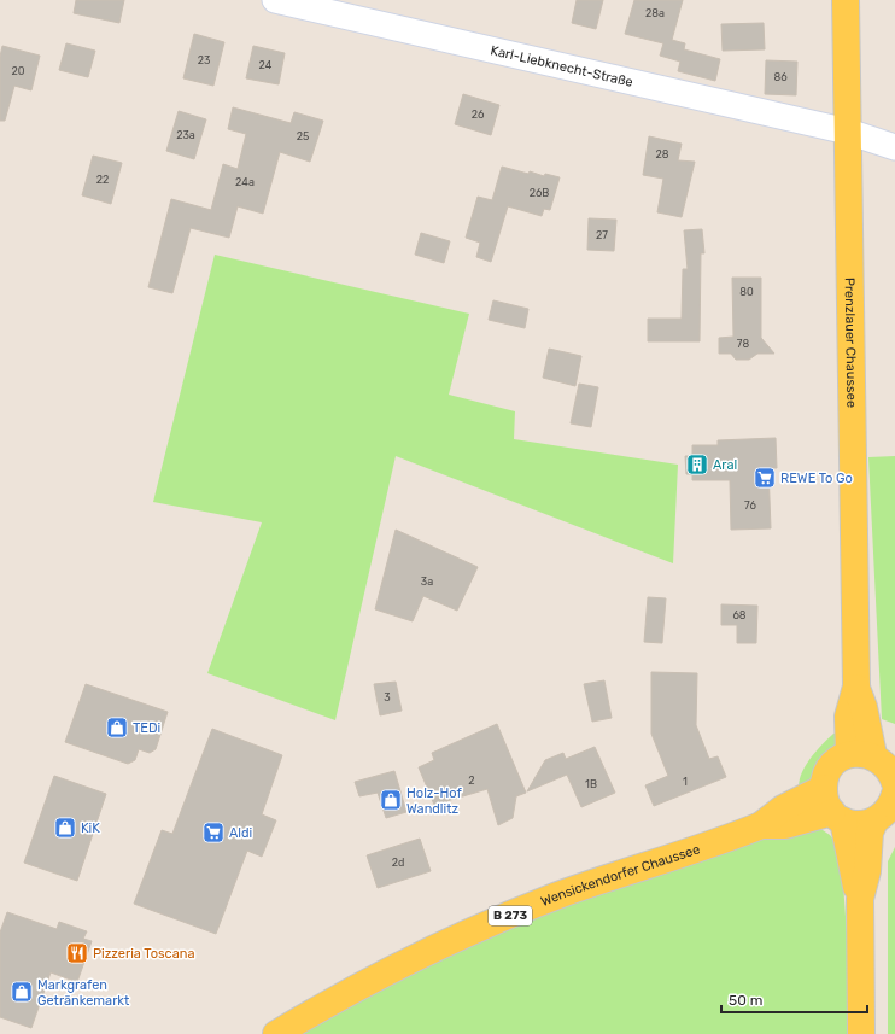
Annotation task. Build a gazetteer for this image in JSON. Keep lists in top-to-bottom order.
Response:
{
  "streets": {
    "main road": ["Prenzlauer Chaussee", "Wensickendorfer Chaussee", "B 273"],
    "street": ["Karl-Liebknecht-Straße"]
  },
  "crossings": [
    ["Karl-Liebknecht-Straße", "Prenzlauer Chaussee"]
  ],
  "places": {
    "building": ["Aral"],
    "supermarket": ["REWE To Go", "Aldi"],
    "shop": [
      "TEDi",
      "Holz-Hof Wandlitz",
      "KiK",
      "Markgrafen Getränkemarkt"
    ],
    "restaurant": ["Pizzeria Toscana"]
  },
  "house_numbers": [
    "28a",
    "23",
    "24",
    "20",
    "86",
    "26",
    "23a",
    "25",
    "28",
    "22",
    "24a",
    "26B",
    "27",
    "80",
    "78",
    "76",
    "3a",
    "68",
    "3",
    "2",
    "1",
    "1B",
    "2d"
  ],
  "scale_bar": "50 m"
}
